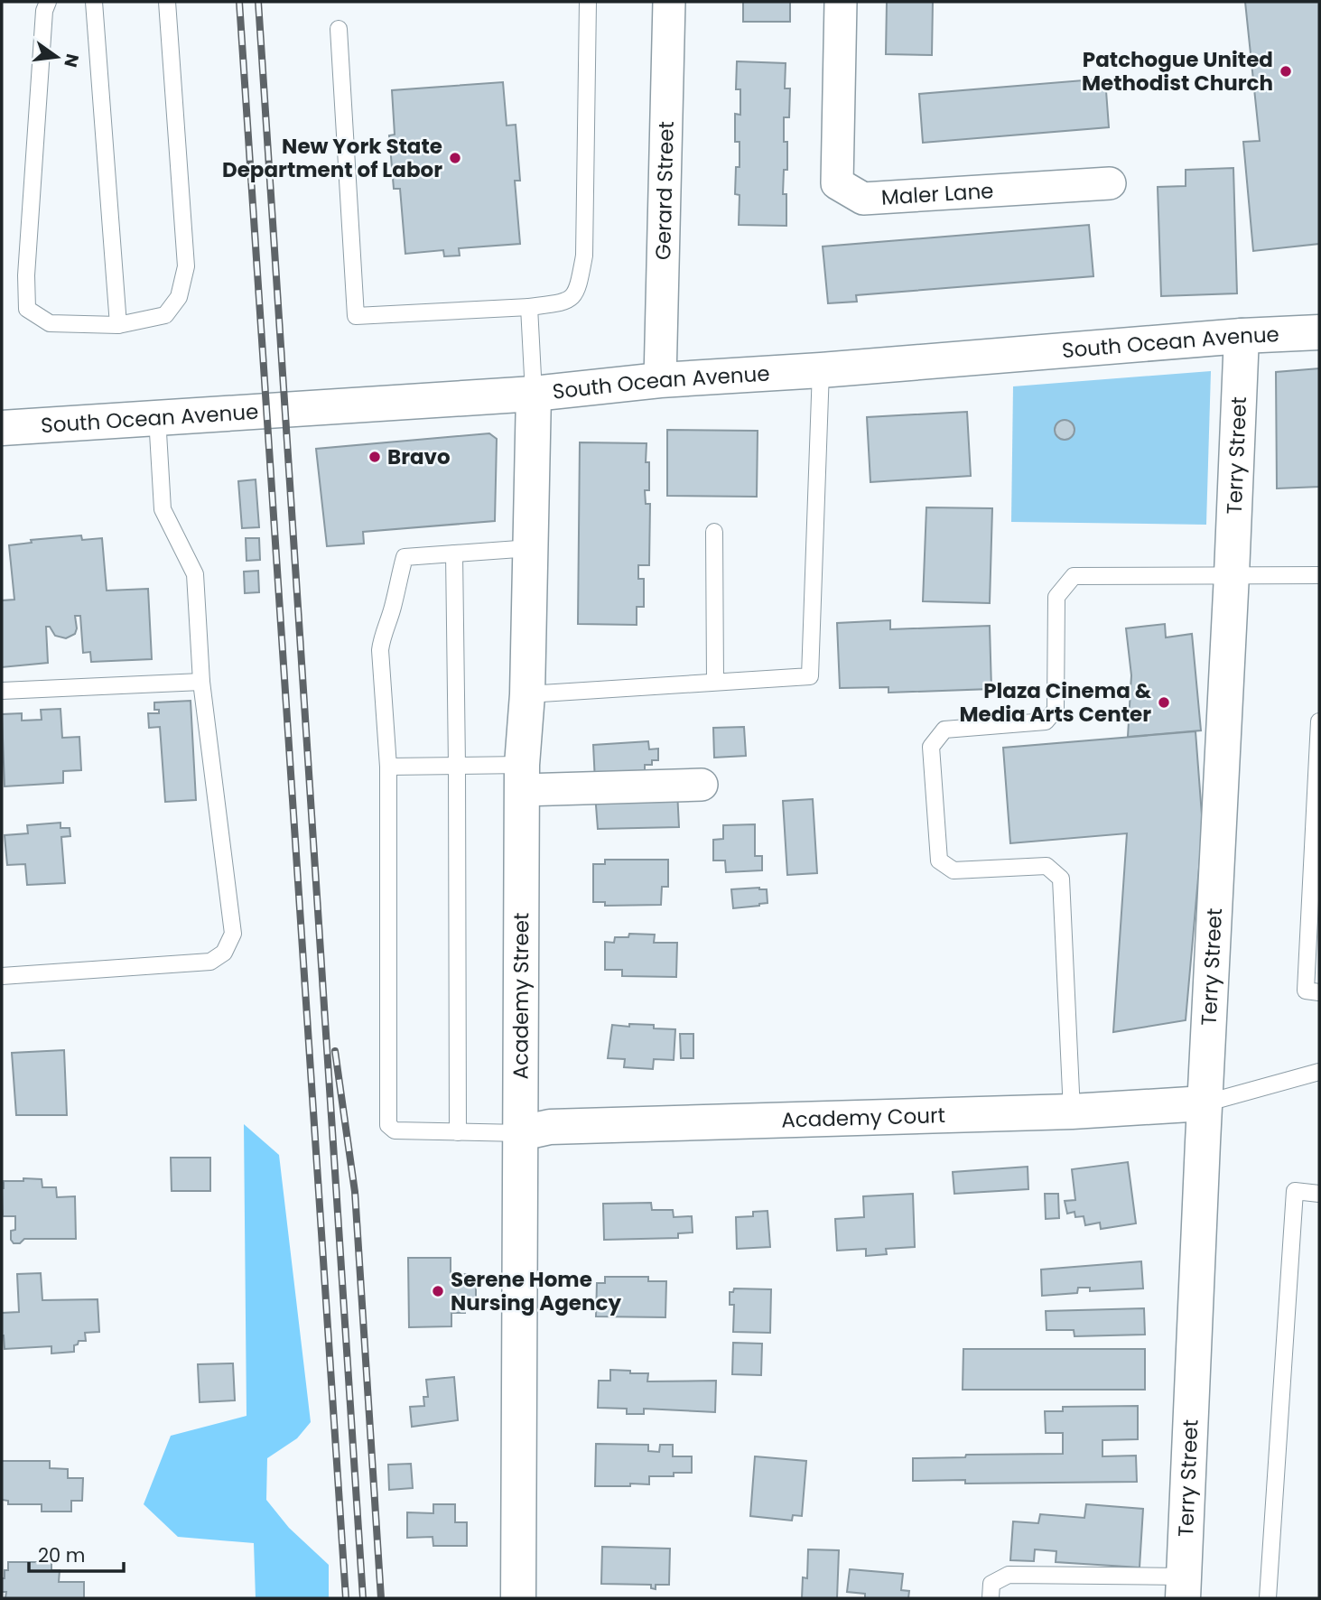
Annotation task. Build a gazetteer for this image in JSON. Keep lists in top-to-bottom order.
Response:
{
  "streets": {
    "street": [
      "Gerard Street",
      "Maler Lane",
      "South Ocean Avenue",
      "Terry Street",
      "Academy Street",
      "Academy Court"
    ]
  },
  "crossings": [
    ["Gerard Street", "South Ocean Avenue"],
    ["South Ocean Avenue", "Terry Street"],
    ["South Ocean Avenue", "Academy Street"],
    ["Terry Street", "Academy Court"],
    ["Academy Street", "Academy Court"]
  ],
  "places": [
    "Patchogue United Methodist Church",
    "New York State Department of Labor",
    "Bravo",
    "Plaza Cinema & Media Arts Center",
    "Serene Home Nursing Agency"
  ],
  "scale_bar": "20 m",
  "north": "right"
}
